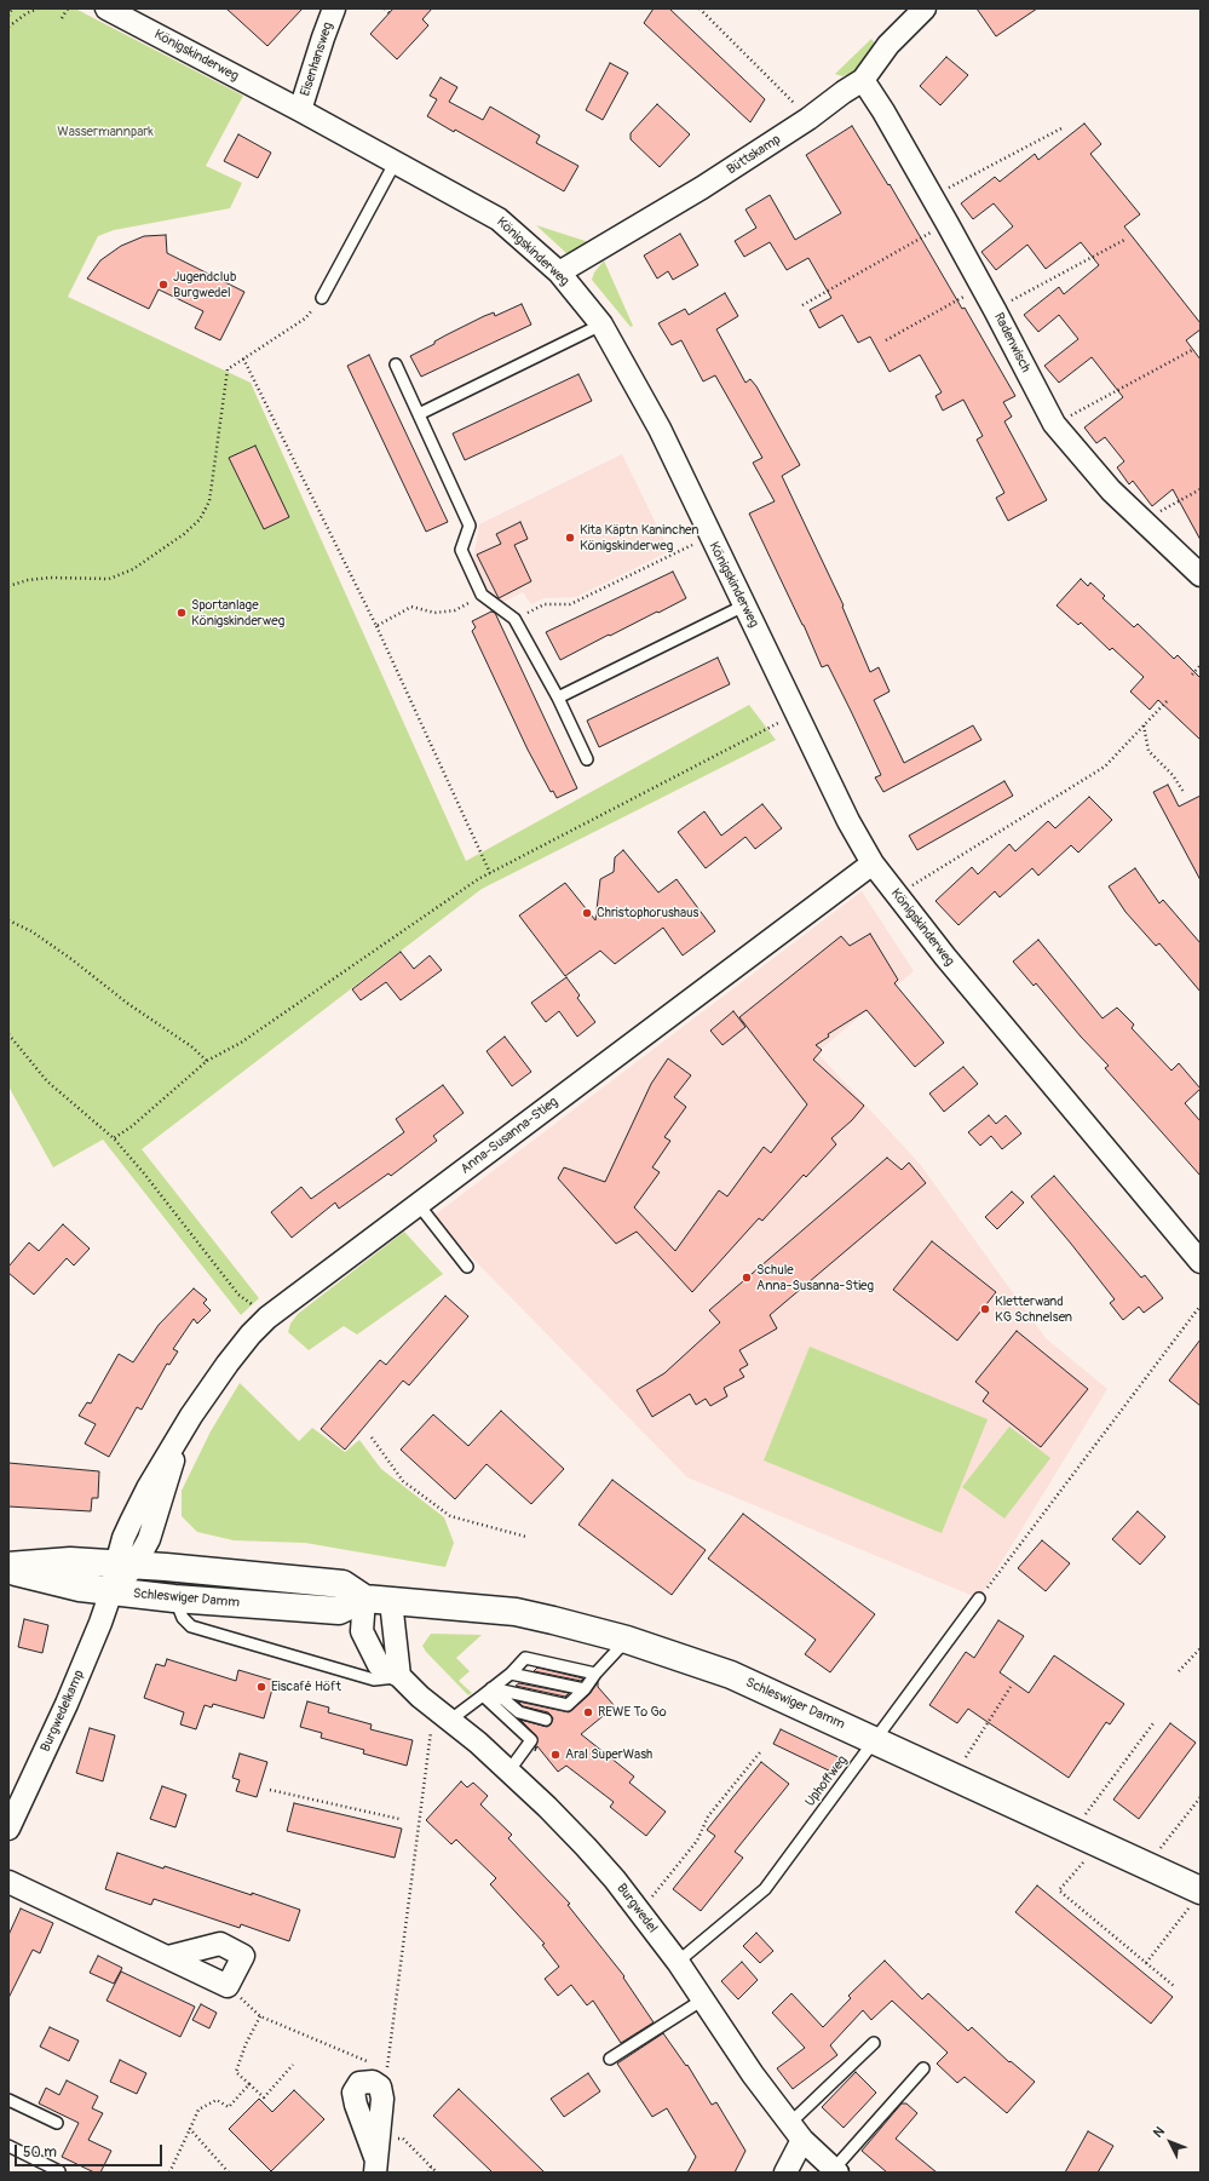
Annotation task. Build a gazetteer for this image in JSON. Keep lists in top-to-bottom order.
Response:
{
  "streets": {
    "main road": ["Schleswiger Damm"],
    "street": [
      "Königskinderweg",
      "Eisenhansweg",
      "Büttskamp",
      "Radenwisch",
      "Anna-Susanna-Stieg",
      "Burgwedelkamp",
      "Burgwedel"
    ],
    "lane": ["Uphoffweg"]
  },
  "crossings": [
    ["Königskinderweg", "Eisenhansweg"],
    ["Königskinderweg", "Büttskamp"],
    ["Königskinderweg", "Anna-Susanna-Stieg"],
    ["Büttskamp", "Radenwisch"],
    ["Anna-Susanna-Stieg", "Schleswiger Damm"],
    ["Anna-Susanna-Stieg", "Burgwedelkamp"],
    ["Schleswiger Damm", "Burgwedelkamp"],
    ["Schleswiger Damm", "Uphoffweg"],
    ["Schleswiger Damm", "Burgwedel"],
    ["Uphoffweg", "Burgwedel"]
  ],
  "parks": ["Wassermannpark"],
  "places": [
    "Jugendclub Burgwedel",
    "Kita Käptn Kaninchen Königskinderweg",
    "Sportanlage Königskinderweg",
    "Christophorushaus",
    "Schule Anna-Susanna-Stieg",
    "Kletterwand KG Schnelsen",
    "Eiscafé Höft",
    "REWE To Go",
    "Aral SuperWash"
  ],
  "scale_bar": "50 m",
  "north": "top left"
}
